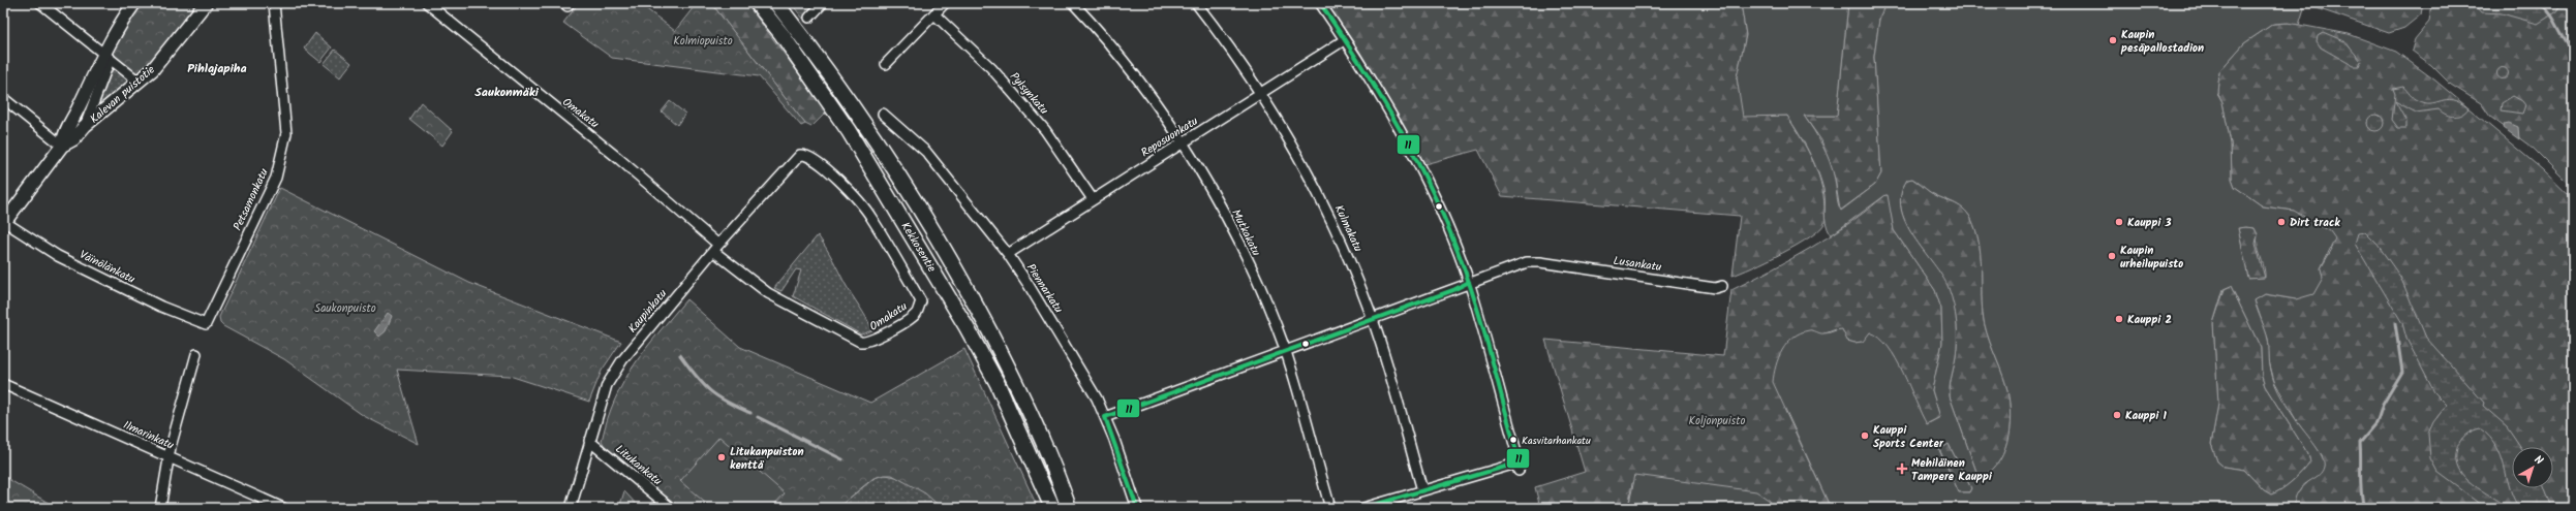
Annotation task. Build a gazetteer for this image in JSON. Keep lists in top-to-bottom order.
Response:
{
  "streets": {
    "highway": ["Kekkosentie"],
    "main road": ["Kalevan puistotie"],
    "street": [
      "Pylsynkatu",
      "Omakatu",
      "Reposuonkatu",
      "Petsamonkatu",
      "Kulmakatu",
      "Mutkakatu",
      "Lusankatu",
      "Väinölänkatu",
      "Piennarkatu",
      "Kaupinkatu",
      "Ilmarinkatu",
      "Litukankatu"
    ]
  },
  "crossings": [
    ["Pylsynkatu", "Reposuonkatu"],
    ["Kalevan puistotie", "Väinölänkatu"],
    ["Omakatu", "Kaupinkatu"],
    ["Reposuonkatu", "Kulmakatu"],
    ["Reposuonkatu", "Mutkakatu"],
    ["Reposuonkatu", "Piennarkatu"],
    ["Petsamonkatu", "Väinölänkatu"],
    ["Kulmakatu", "Lusankatu"],
    ["Mutkakatu", "Lusankatu"],
    ["Lusankatu", "Piennarkatu"],
    ["Kaupinkatu", "Litukankatu"]
  ],
  "districts": ["Pihlajapiha", "Saukonmäki"],
  "parks": ["Kolmiopuisto", "Saukonpuisto", "Koljonpuisto"],
  "places": {
    "other": [
      "Kaupin pesäpallostadion",
      "Kauppi 3",
      "Dirt track",
      "Kaupin urheilupuisto",
      "Kauppi 2",
      "Kauppi 1",
      "Kauppi Sports Center",
      "Kasvitarhankatu",
      "Litukanpuiston kenttä"
    ],
    "health": ["Mehiläinen Tampere Kauppi"]
  },
  "lines": ["transit line 11"],
  "north": "top right"
}
